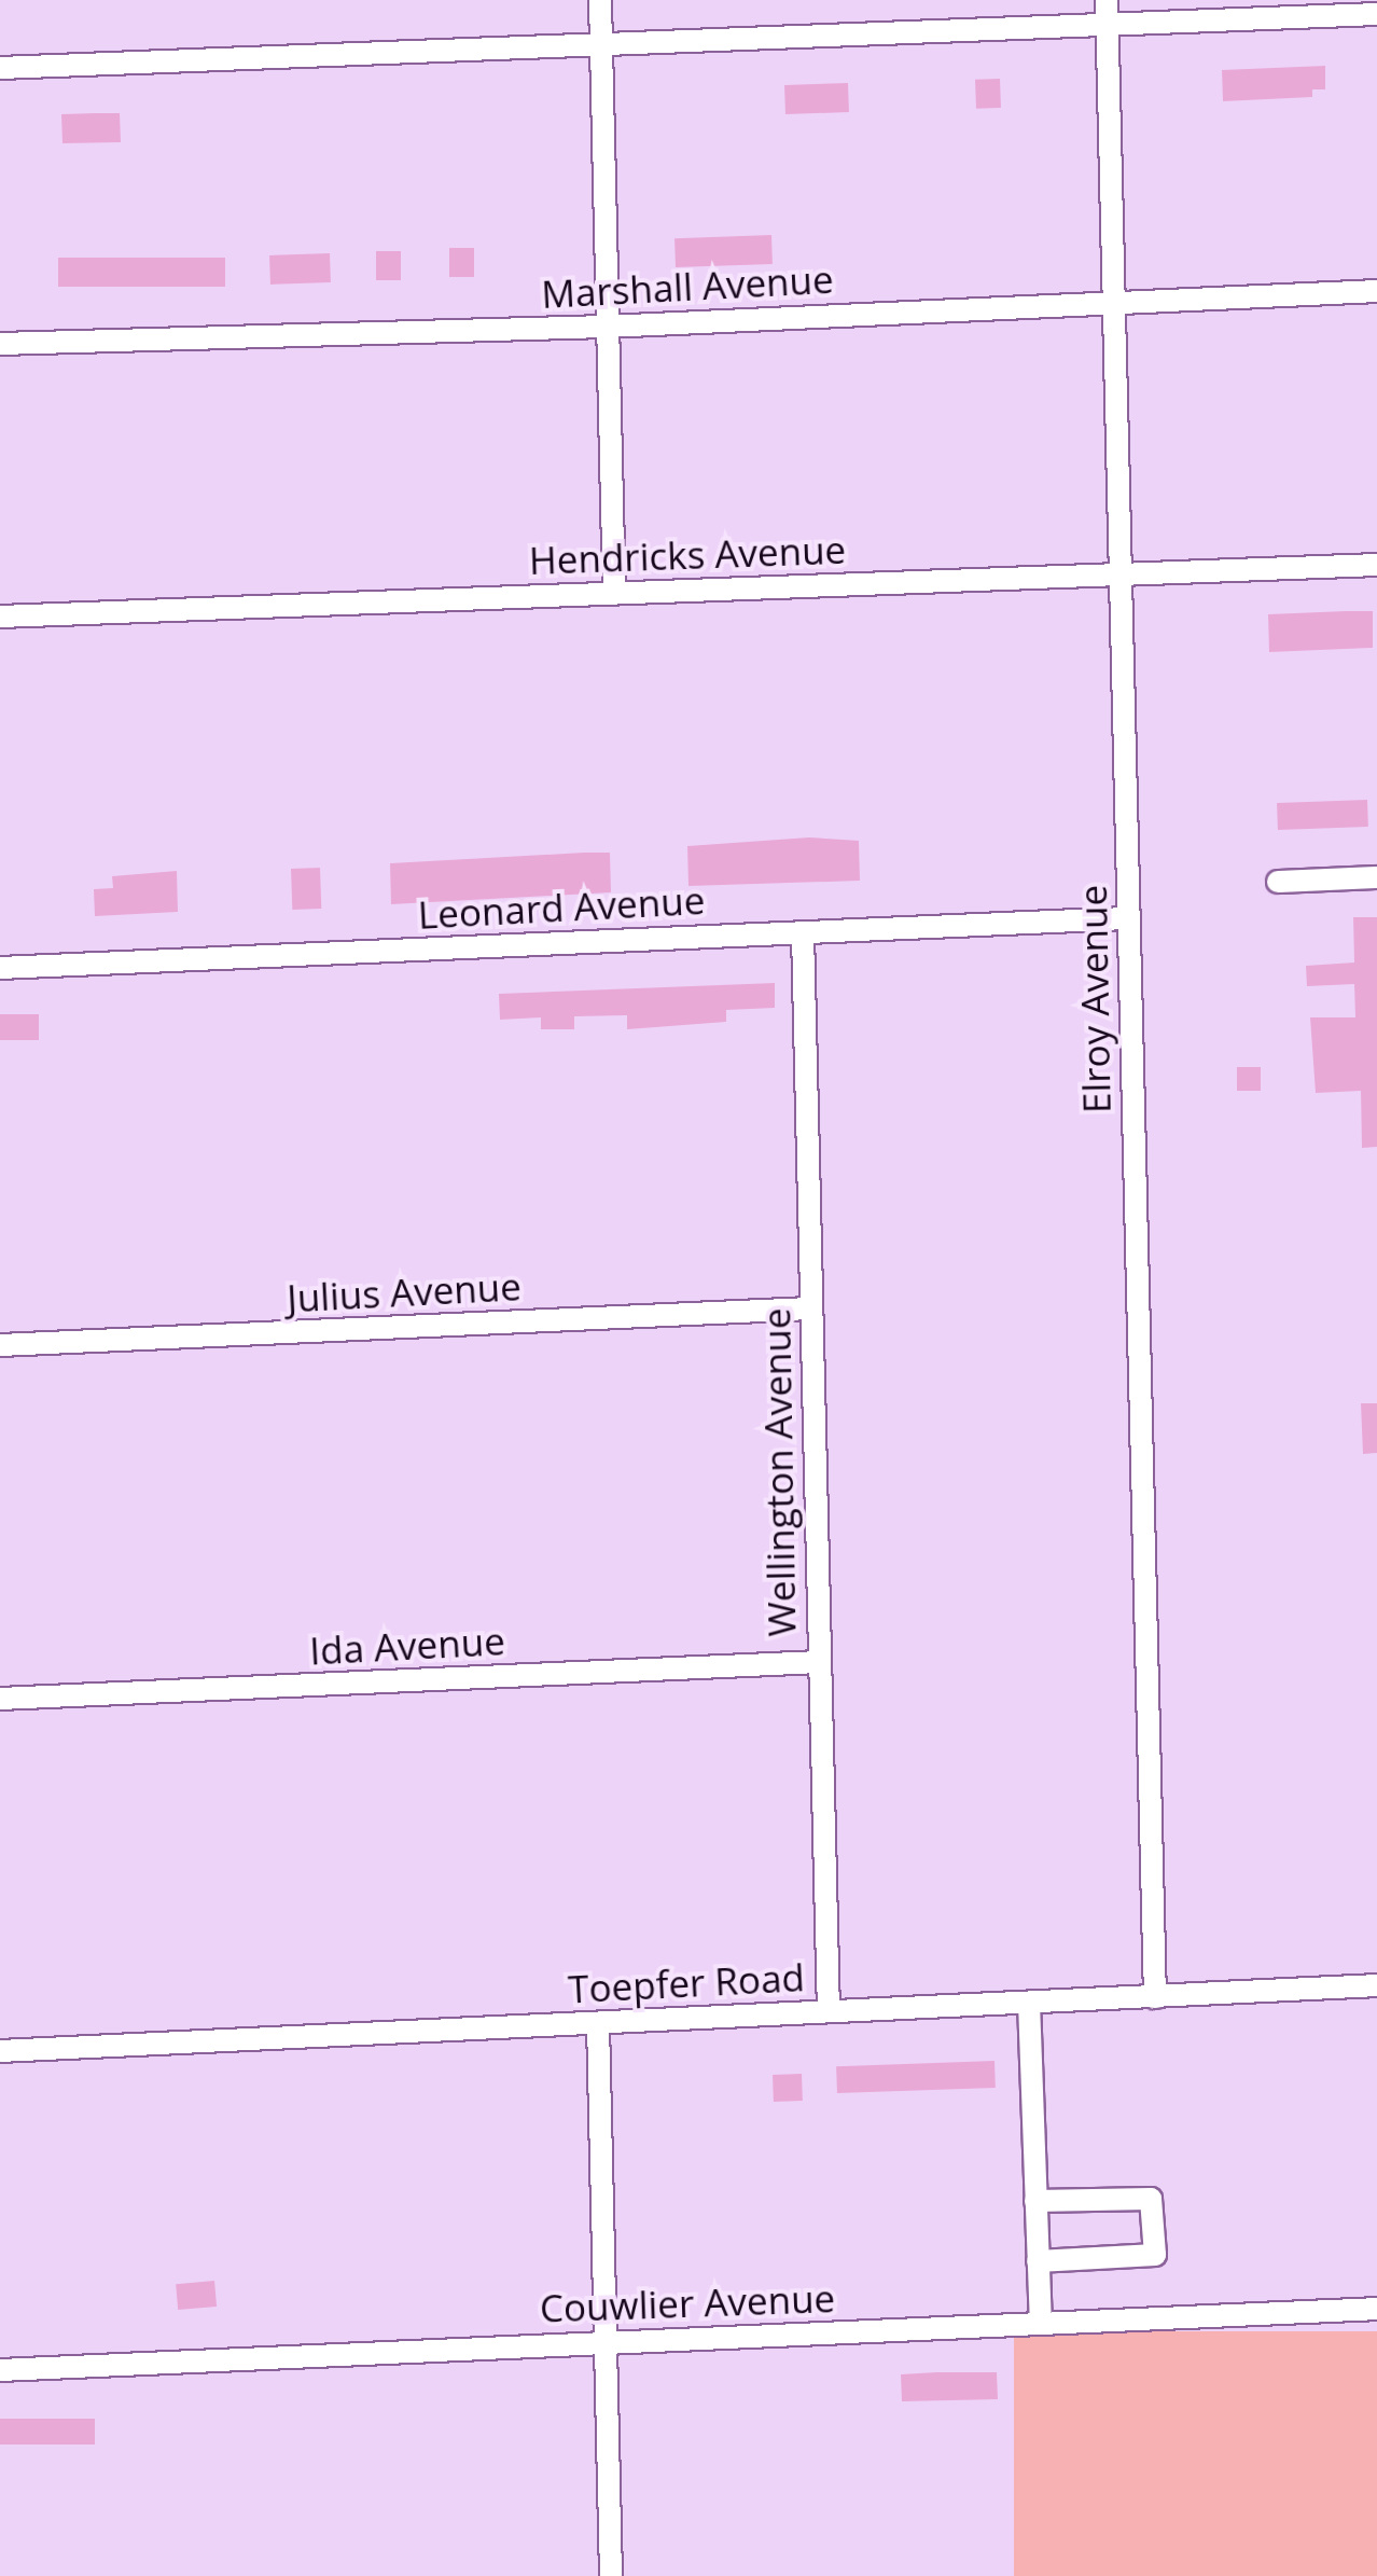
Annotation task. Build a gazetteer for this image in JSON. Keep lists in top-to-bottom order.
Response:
{
  "streets": {
    "street": [
      "Marshall Avenue",
      "Hendricks Avenue",
      "Leonard Avenue",
      "Elroy Avenue",
      "Julius Avenue",
      "Wellington Avenue",
      "Ida Avenue",
      "Toepfer Road",
      "Couwlier Avenue"
    ]
  },
  "crossings": [
    ["Marshall Avenue", "Elroy Avenue"],
    ["Hendricks Avenue", "Elroy Avenue"],
    ["Leonard Avenue", "Elroy Avenue"],
    ["Leonard Avenue", "Wellington Avenue"],
    ["Elroy Avenue", "Toepfer Road"],
    ["Julius Avenue", "Wellington Avenue"],
    ["Wellington Avenue", "Ida Avenue"],
    ["Wellington Avenue", "Toepfer Road"]
  ]
}
